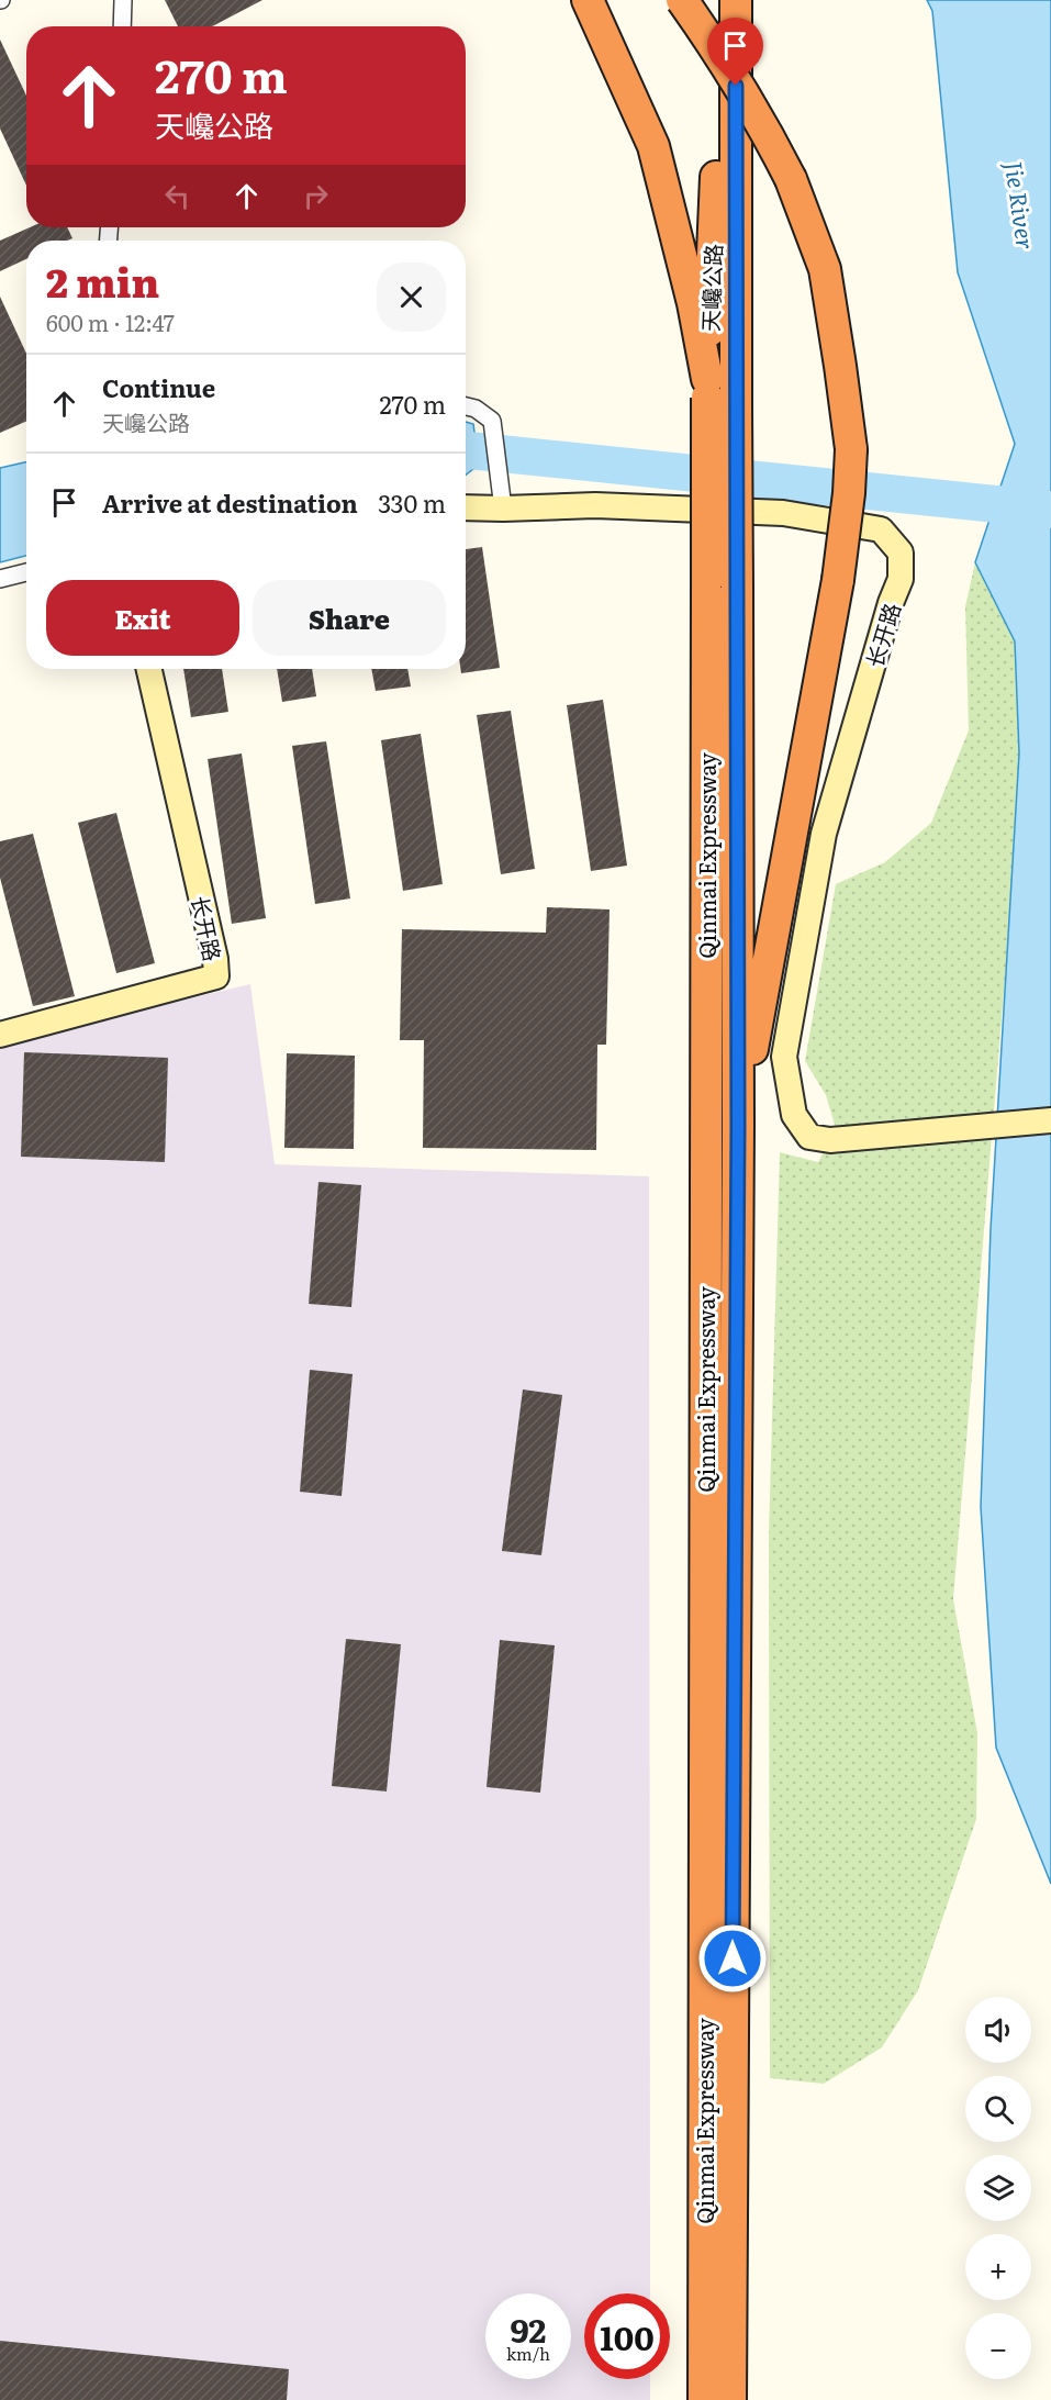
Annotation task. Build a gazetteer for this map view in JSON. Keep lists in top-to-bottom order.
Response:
{
  "streets": {
    "highway": ["天巉公路", "Qinmai Expressway"],
    "street": ["长开路"]
  },
  "crossings": [
    ["天巉公路", "Qinmai Expressway"]
  ],
  "water": ["Jie River"],
  "page": {
    "turn": ["270 m", "天巉公路"],
    "heading": ["2 min", "600 m · 12:47"],
    "list": [
      {
        "name": "Continue",
        "note": "天巉公路",
        "value": "270 m"
      },
      {
        "name": "Arrive at destination",
        "value": "330 m"
      }
    ],
    "buttons": ["Exit", "Share"],
    "map_buttons": ["+", "−"],
    "speed": "92 km/h",
    "limit": "100"
  }
}
